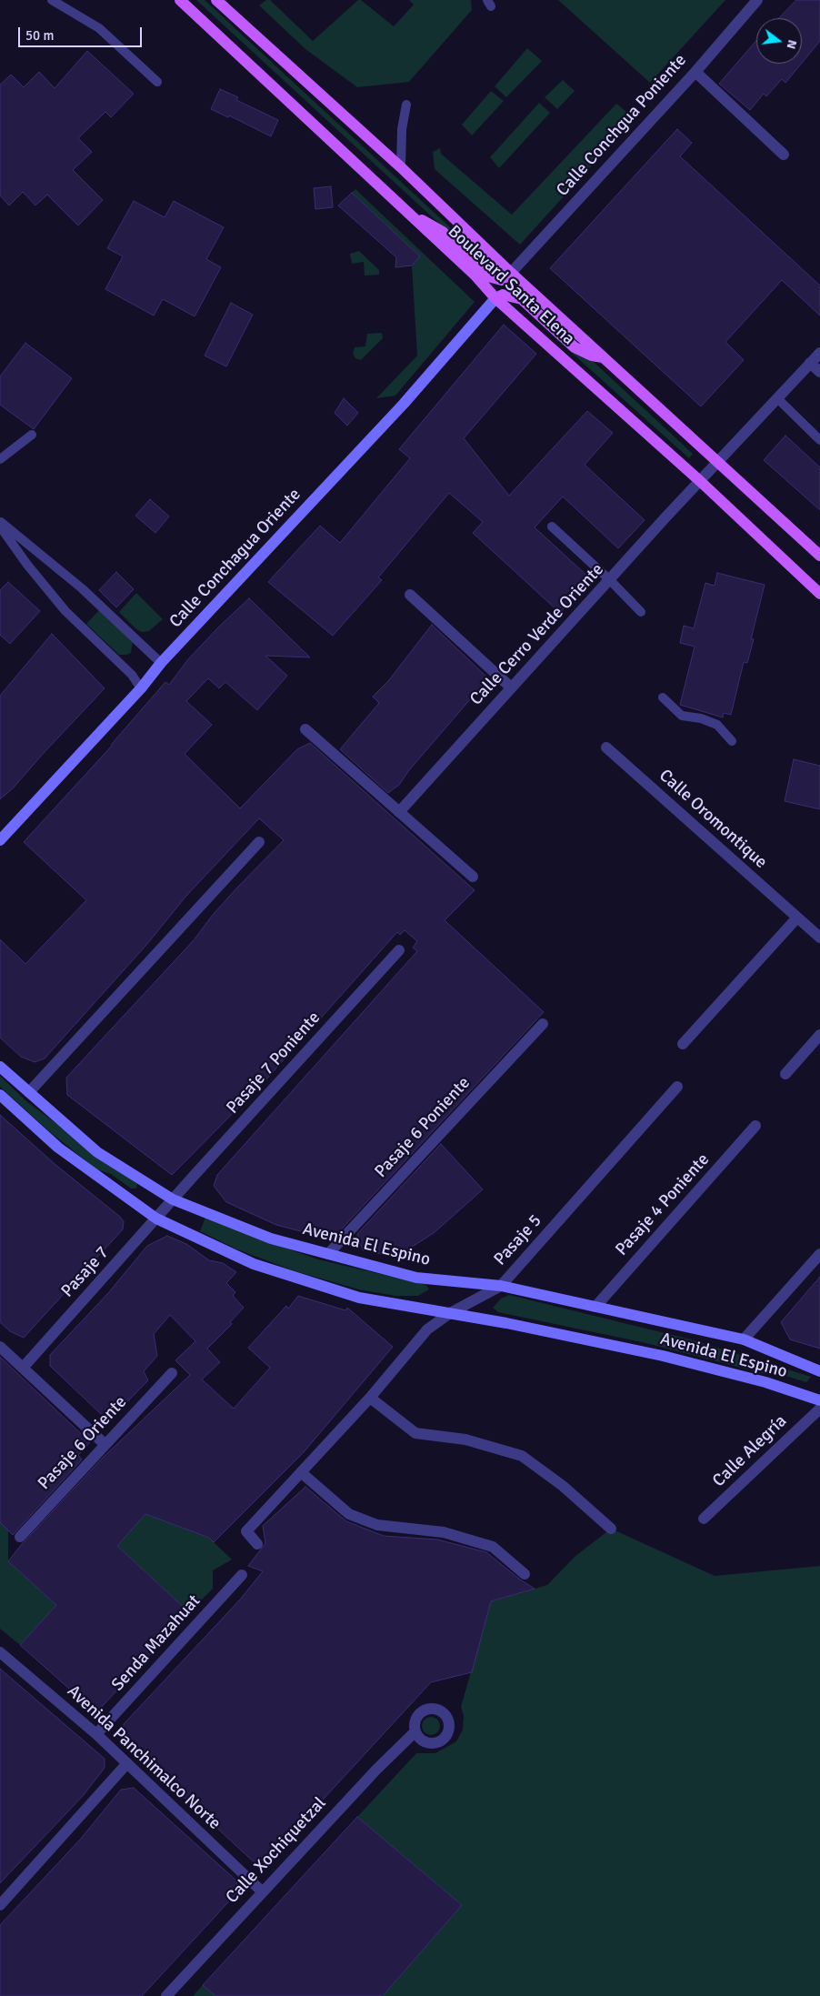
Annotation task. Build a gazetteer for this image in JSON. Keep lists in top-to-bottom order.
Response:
{
  "streets": {
    "main road": ["Boulevard Santa Elena", "Calle Conchagua Oriente", "Avenida El Espino"],
    "street": [
      "Calle Conchgua Poniente",
      "Calle Cerro Verde Oriente",
      "Calle Oromontique",
      "Pasaje 7 Poniente",
      "Pasaje 6 Poniente",
      "Pasaje 4 Poniente",
      "Pasaje 5",
      "Pasaje 7",
      "Pasaje 6 Oriente",
      "Calle Alegría",
      "Senda Mazahuat",
      "Avenida Panchimalco Norte",
      "Calle Xochiquetzal"
    ]
  },
  "crossings": [
    ["Calle Conchgua Poniente", "Boulevard Santa Elena"],
    ["Boulevard Santa Elena", "Calle Conchagua Oriente"],
    ["Boulevard Santa Elena", "Calle Cerro Verde Oriente"],
    ["Pasaje 7 Poniente", "Avenida El Espino"],
    ["Pasaje 7 Poniente", "Pasaje 7"],
    ["Pasaje 6 Poniente", "Avenida El Espino"],
    ["Pasaje 4 Poniente", "Avenida El Espino"],
    ["Pasaje 5", "Avenida El Espino"],
    ["Avenida El Espino", "Pasaje 7"],
    ["Senda Mazahuat", "Avenida Panchimalco Norte"],
    ["Avenida Panchimalco Norte", "Calle Xochiquetzal"]
  ],
  "scale_bar": "50 m",
  "north": "right"
}
